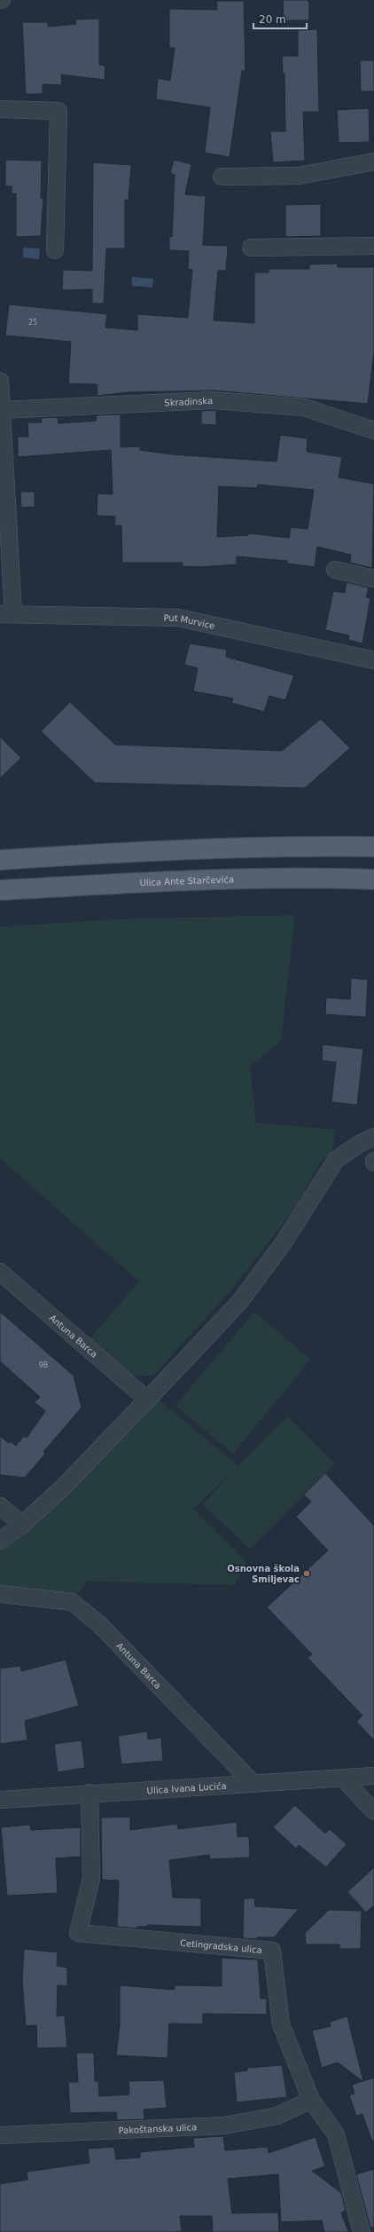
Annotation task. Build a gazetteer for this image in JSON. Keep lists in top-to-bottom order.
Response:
{
  "streets": {
    "main road": ["Ulica Ante Starčevića"],
    "street": [
      "Skradinska",
      "Put Murvice",
      "Antuna Barca",
      "Ulica Ivana Lucića",
      "Cetingradska ulica",
      "Pakoštanska ulica"
    ]
  },
  "crossings": [
    ["Antuna Barca", "Ulica Ivana Lucića"],
    ["Ulica Ivana Lucića", "Cetingradska ulica"],
    ["Cetingradska ulica", "Pakoštanska ulica"]
  ],
  "places": ["Osnovna škola Smiljevac"],
  "house_numbers": ["25", "9B"],
  "scale_bar": "20 m"
}
